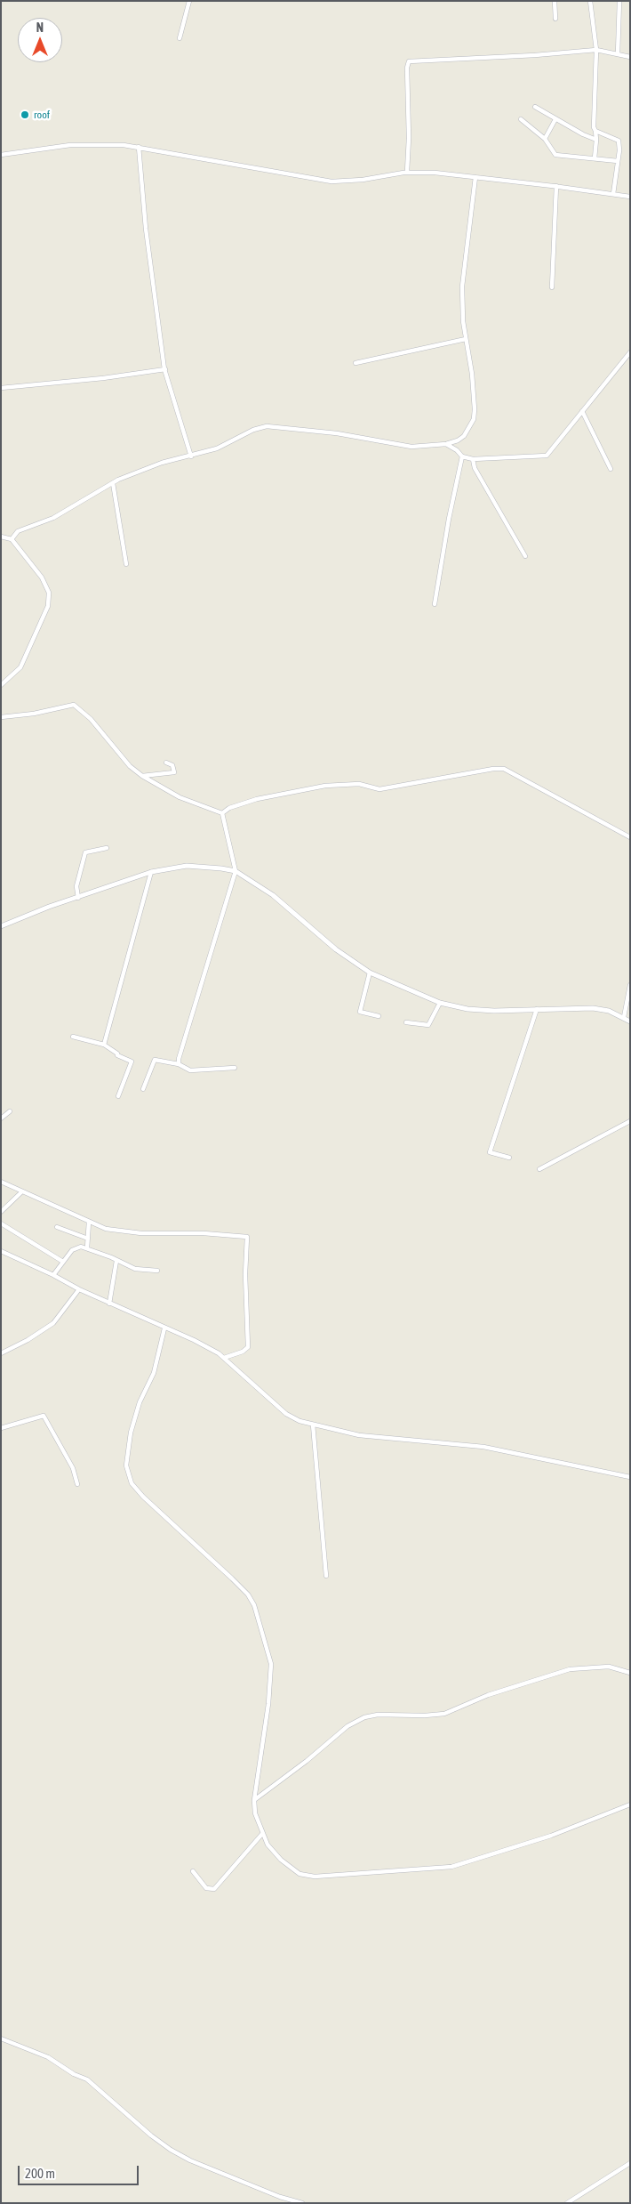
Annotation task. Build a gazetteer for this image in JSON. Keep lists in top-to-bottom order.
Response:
{
  "places": ["roof"],
  "scale_bar": "200 m",
  "north": "top"
}
